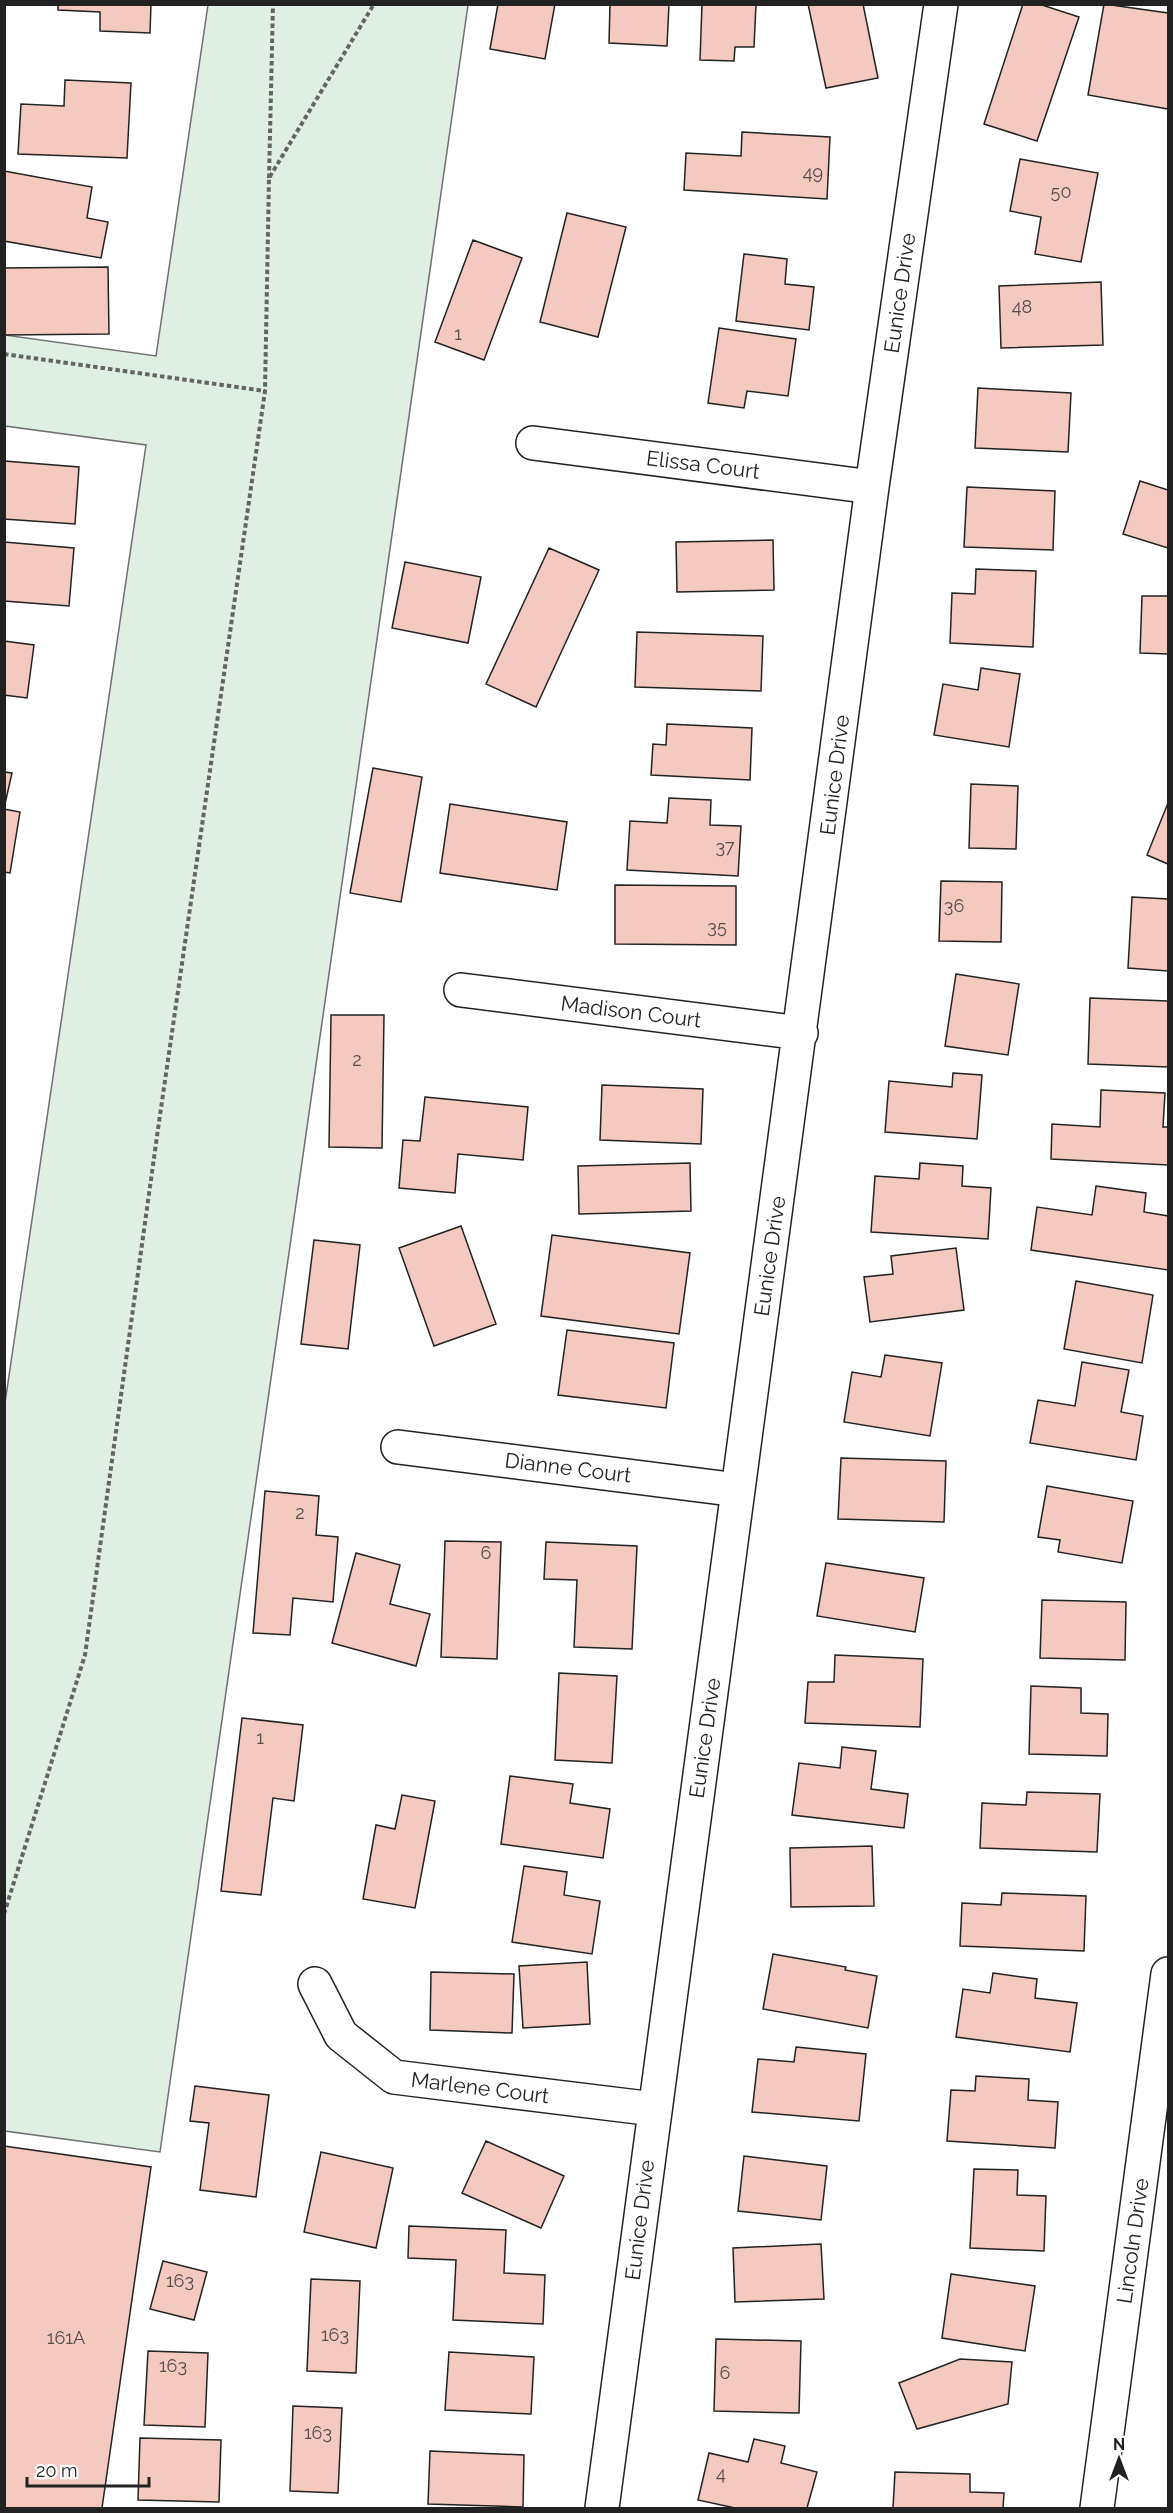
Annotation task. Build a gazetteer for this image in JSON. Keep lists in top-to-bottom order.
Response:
{
  "streets": {
    "street": [
      "Eunice Drive",
      "Elissa Court",
      "Madison Court",
      "Dianne Court",
      "Marlene Court",
      "Lincoln Drive"
    ]
  },
  "crossings": [
    ["Eunice Drive", "Elissa Court"],
    ["Eunice Drive", "Madison Court"],
    ["Eunice Drive", "Dianne Court"],
    ["Eunice Drive", "Marlene Court"]
  ],
  "house_numbers": [
    "49",
    "50",
    "48",
    "1",
    "37",
    "36",
    "35",
    "2",
    "2",
    "6",
    "1",
    "163",
    "163",
    "161A",
    "163",
    "6",
    "163",
    "4"
  ],
  "scale_bar": "20 m",
  "north": "top"
}
